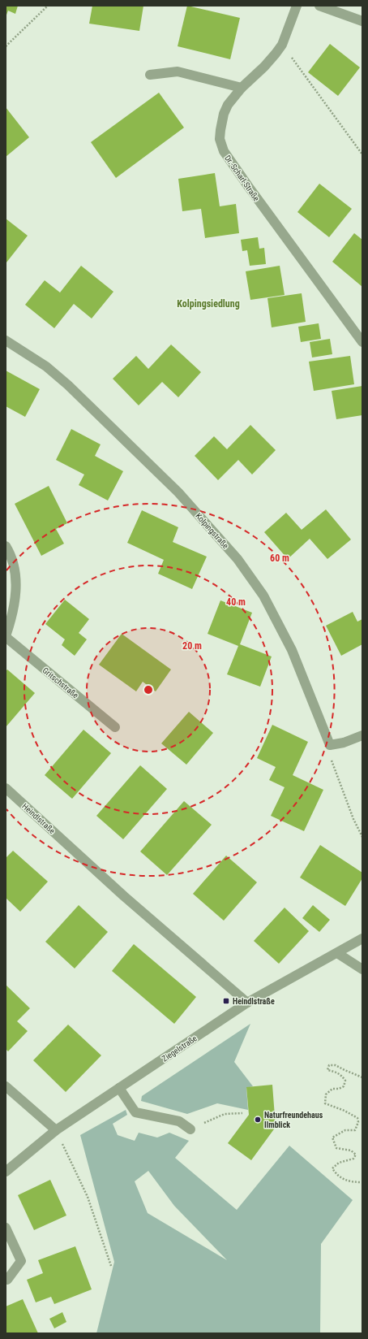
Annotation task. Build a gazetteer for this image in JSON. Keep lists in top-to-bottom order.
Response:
{
  "streets": {
    "street": [
      "Dr.-Scharl-Straße",
      "Kolpingstraße",
      "Gritschstraße",
      "Heindlstraße",
      "Ziegelstraße"
    ]
  },
  "crossings": [
    ["Heindlstraße", "Ziegelstraße"]
  ],
  "districts": ["Kolpingsiedlung"],
  "places": {
    "transit": ["Heindlstraße"],
    "other": ["Naturfreundehaus Ilmblick"]
  },
  "rings": ["60 m", "40 m", "20 m"]
}
